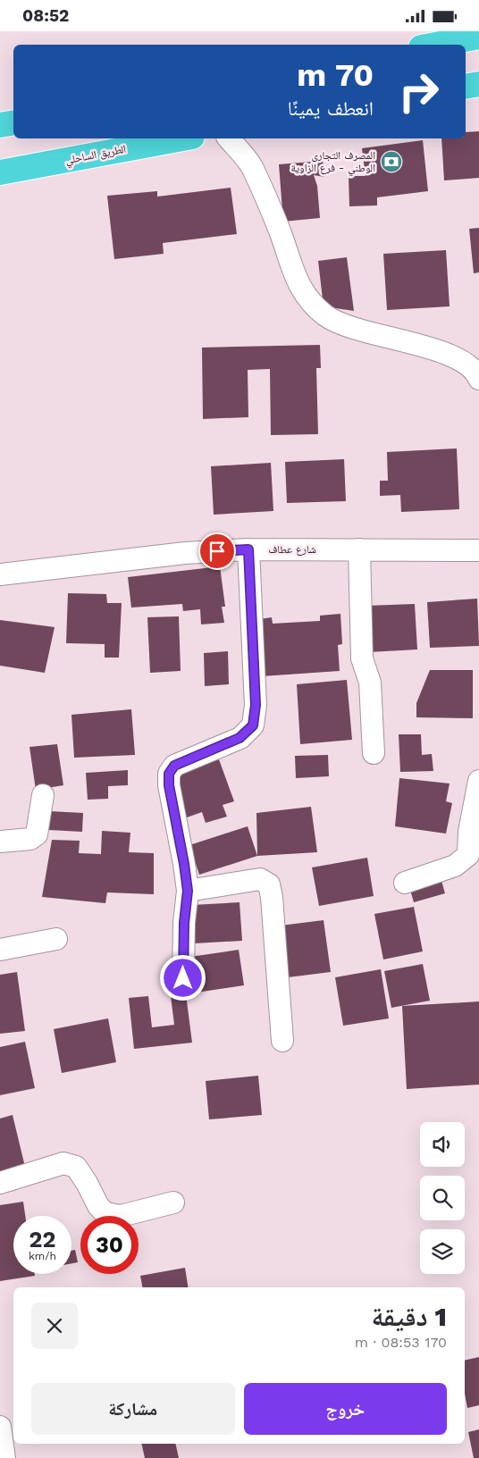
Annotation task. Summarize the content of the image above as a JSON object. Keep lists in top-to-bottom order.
{
  "streets": {
    "highway": ["الطريق الساحلي"],
    "street": ["شارع عطاف"]
  },
  "places": {
    "bank": ["المصرف التجاري الوطني - فرع الزاوية"]
  },
  "page": {
    "status": "08:52",
    "turn": ["70 m", "انعطف يمينًا"],
    "speed": "22 km/h",
    "limit": "30",
    "heading": ["1 دقيقة", "170 m · 08:53"],
    "buttons": ["خروج", "مشاركة"]
  }
}
